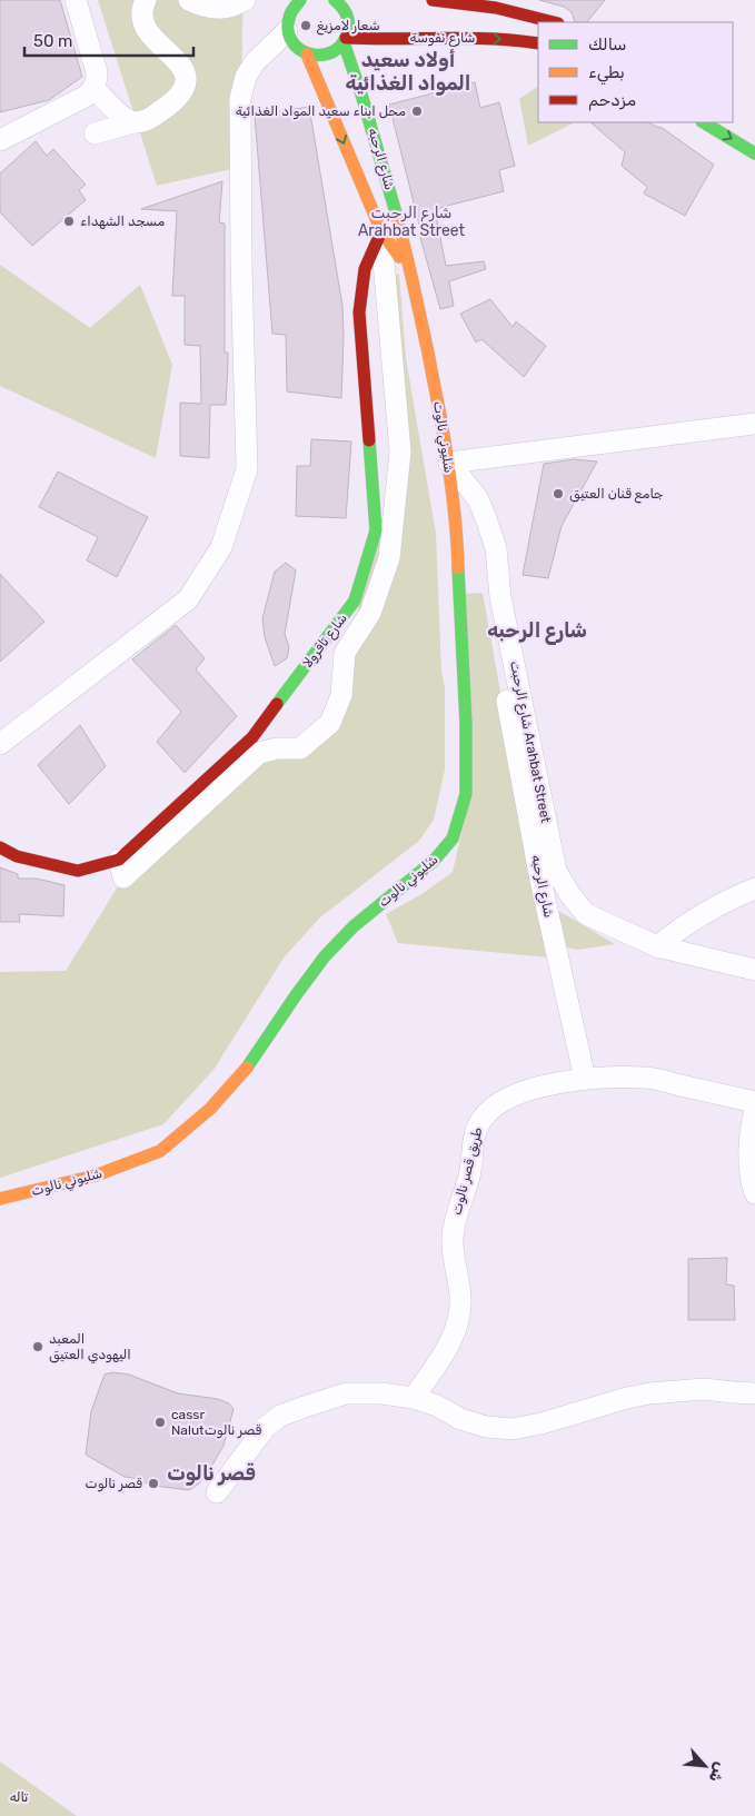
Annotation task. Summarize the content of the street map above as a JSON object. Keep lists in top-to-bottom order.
{
  "streets": {
    "main road": [
      "شارع نفوسة",
      "شارع الرحبه",
      "شليوني نالوت",
      "شارع تاقرولا"
    ],
    "street": ["شارع الرحبت Arahbat Street", "طريق قصر نالوت"]
  },
  "crossings": [
    ["شارع نفوسة", "شارع الرحبه"],
    ["شارع الرحبه", "شليوني نالوت"],
    ["شارع الرحبه", "شارع تاقرولا"],
    ["شارع الرحبه", "شارع الرحبت Arahbat Street"],
    ["شارع الرحبه", "طريق قصر نالوت"],
    ["شليوني نالوت", "شارع الرحبت Arahbat Street"]
  ],
  "districts": [
    "أولاد سعيد المواد الغذائية",
    "شارع الرحبت Arahbat Street",
    "شارع الرحبه",
    "قصر نالوت"
  ],
  "parks": ["تاله"],
  "places": [
    "شعار لامزيغ",
    "محل ابناء سعيد المواد الغذائية",
    "مسجد الشهداء",
    "جامع قنان العتيق",
    "المعبد اليهودي العتيق",
    "cassr Nalutقصر نالوت",
    "قصر نالوت"
  ],
  "legend": ["سالك", "بطيء", "مزدحم"],
  "scale_bar": "50 m",
  "north": "bottom right"
}
